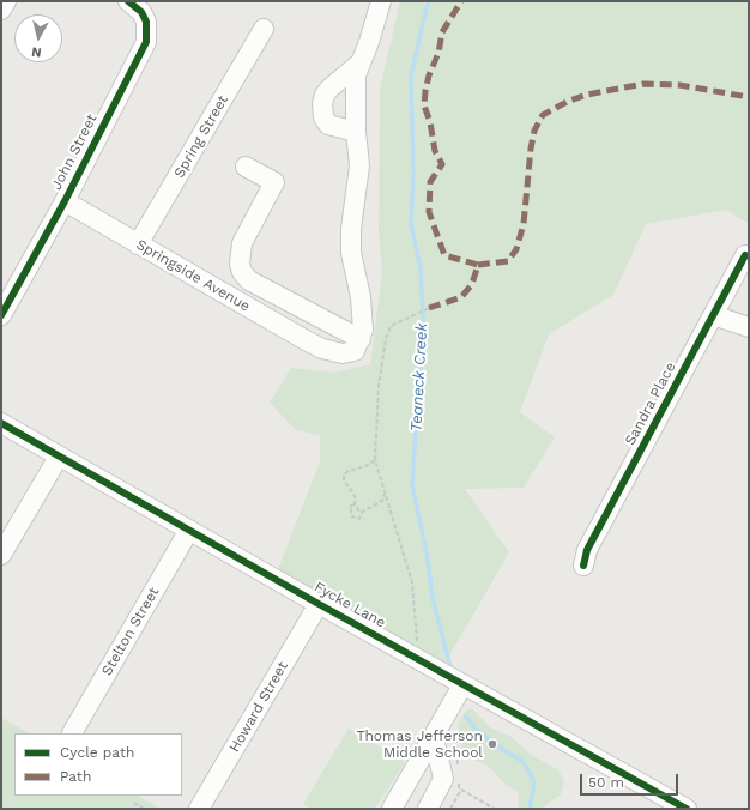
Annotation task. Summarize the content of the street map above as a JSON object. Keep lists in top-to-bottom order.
{
  "streets": {
    "street": [
      "Spring Street",
      "John Street",
      "Springside Avenue",
      "Sandra Place",
      "Fycke Lane",
      "Stelton Street",
      "Howard Street"
    ]
  },
  "crossings": [
    ["Spring Street", "Springside Avenue"],
    ["John Street", "Springside Avenue"],
    ["Fycke Lane", "Stelton Street"],
    ["Fycke Lane", "Howard Street"]
  ],
  "water": ["Teaneck Creek"],
  "places": ["Thomas Jefferson Middle School"],
  "legend": ["Cycle path", "Path"],
  "scale_bar": "50 m",
  "north": "bottom"
}
